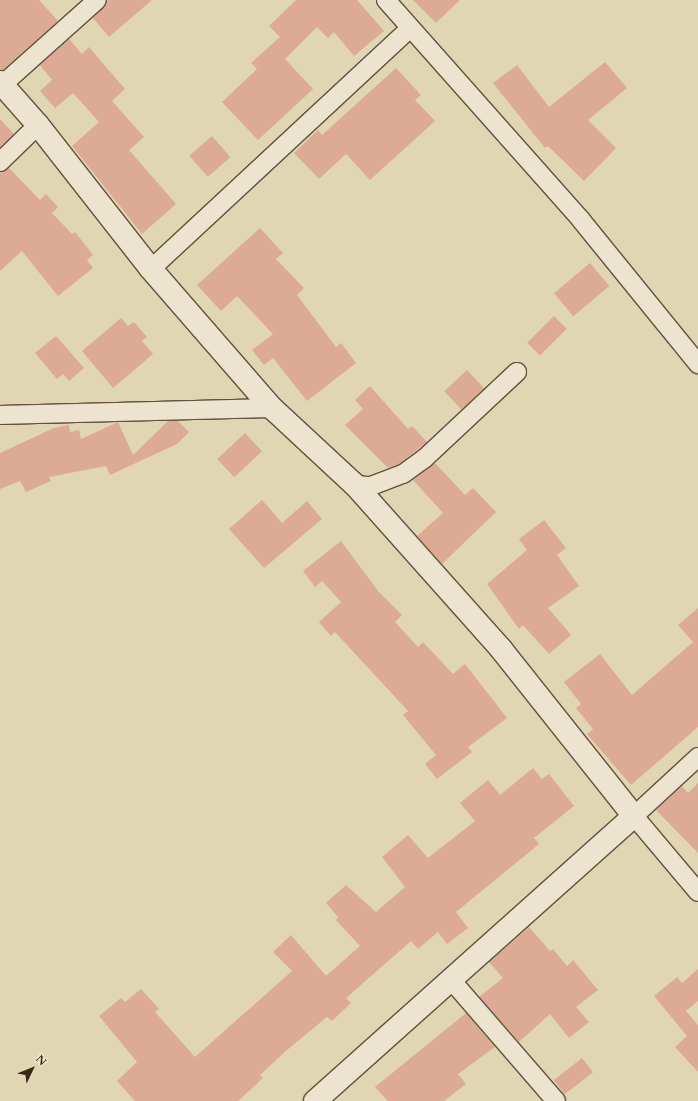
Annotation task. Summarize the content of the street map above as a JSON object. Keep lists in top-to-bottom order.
{
  "north": "top right"
}
